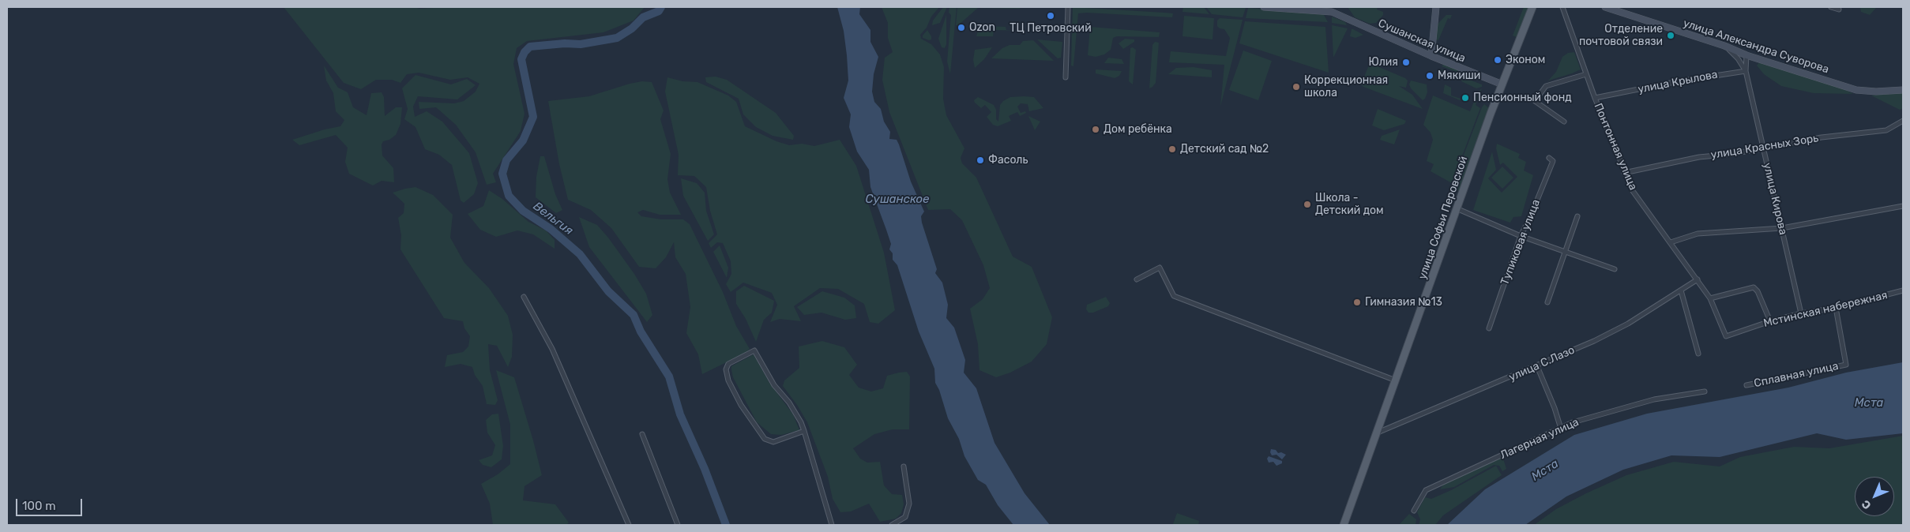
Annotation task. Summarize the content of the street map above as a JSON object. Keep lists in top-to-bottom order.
{
  "streets": {
    "main road": ["улица Софьи Перовской"],
    "street": [
      "Сушанская улица",
      "улица Александра Суворова",
      "улица Крылова",
      "Понтонная улица",
      "улица Красных Зорь",
      "улица Кирова",
      "Тупиковая улица",
      "Мстинская набережная",
      "улица С.Лазо",
      "Сплавная улица",
      "Лагерная улица"
    ]
  },
  "crossings": [
    ["Сушанская улица", "улица Софьи Перовской"],
    ["улица Александра Суворова", "улица Кирова"],
    ["улица Крылова", "Понтонная улица"],
    ["улица Крылова", "улица Кирова"],
    ["Понтонная улица", "улица Красных Зорь"],
    ["Понтонная улица", "Мстинская набережная"],
    ["Понтонная улица", "улица С.Лазо"],
    ["улица Красных Зорь", "улица Кирова"],
    ["улица Кирова", "Мстинская набережная"],
    ["улица Софьи Перовской", "улица С.Лазо"],
    ["Мстинская набережная", "Сплавная улица"]
  ],
  "water": ["Сушанское", "Вельгия", "Мста"],
  "places": [
    "ТЦ Петровский",
    "Ozon",
    "Отделение почтовой связи",
    "Эконом",
    "Юлия",
    "Мякиши",
    "Коррекционная школа",
    "Пенсионный фонд",
    "Дом ребёнка",
    "Детский сад №2",
    "Фасоль",
    "Школа - Детский дом",
    "Гимназия №13"
  ],
  "scale_bar": "100 m",
  "north": "bottom left"
}
